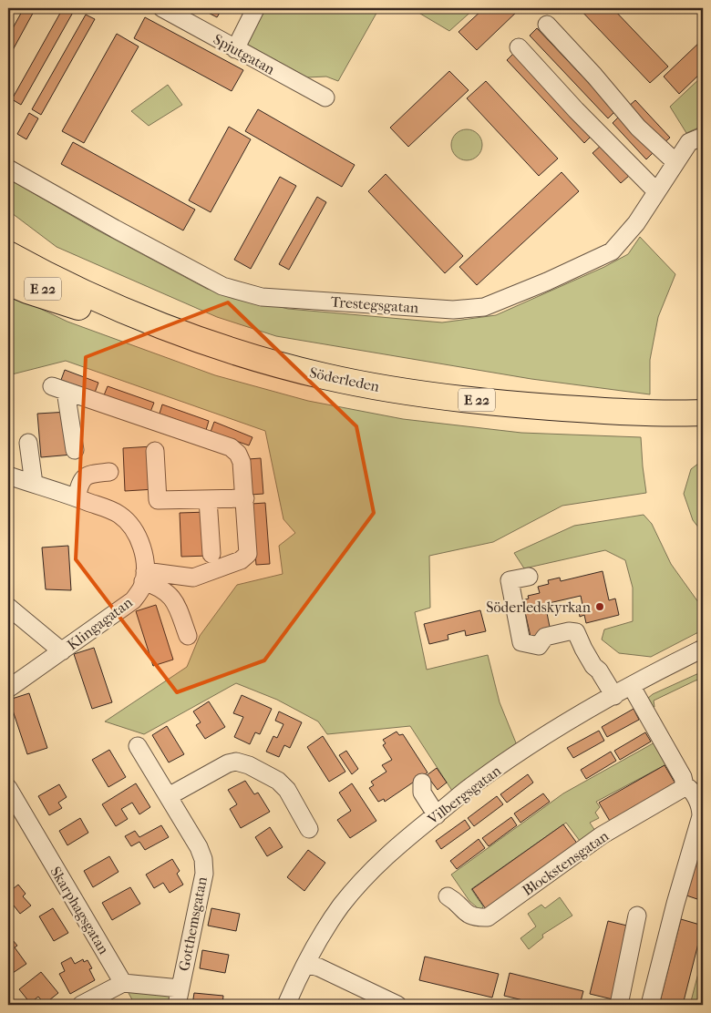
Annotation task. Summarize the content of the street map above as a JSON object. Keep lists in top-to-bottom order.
{
  "streets": {
    "highway": ["E 22", "Söderleden"],
    "street": [
      "Spjutgatan",
      "Trestegsgatan",
      "Klingagatan",
      "Vilbergsgatan",
      "Blockstensgatan",
      "Skarphagsgatan",
      "Gotthemsgatan"
    ]
  },
  "places": ["Söderledskyrkan"]
}
